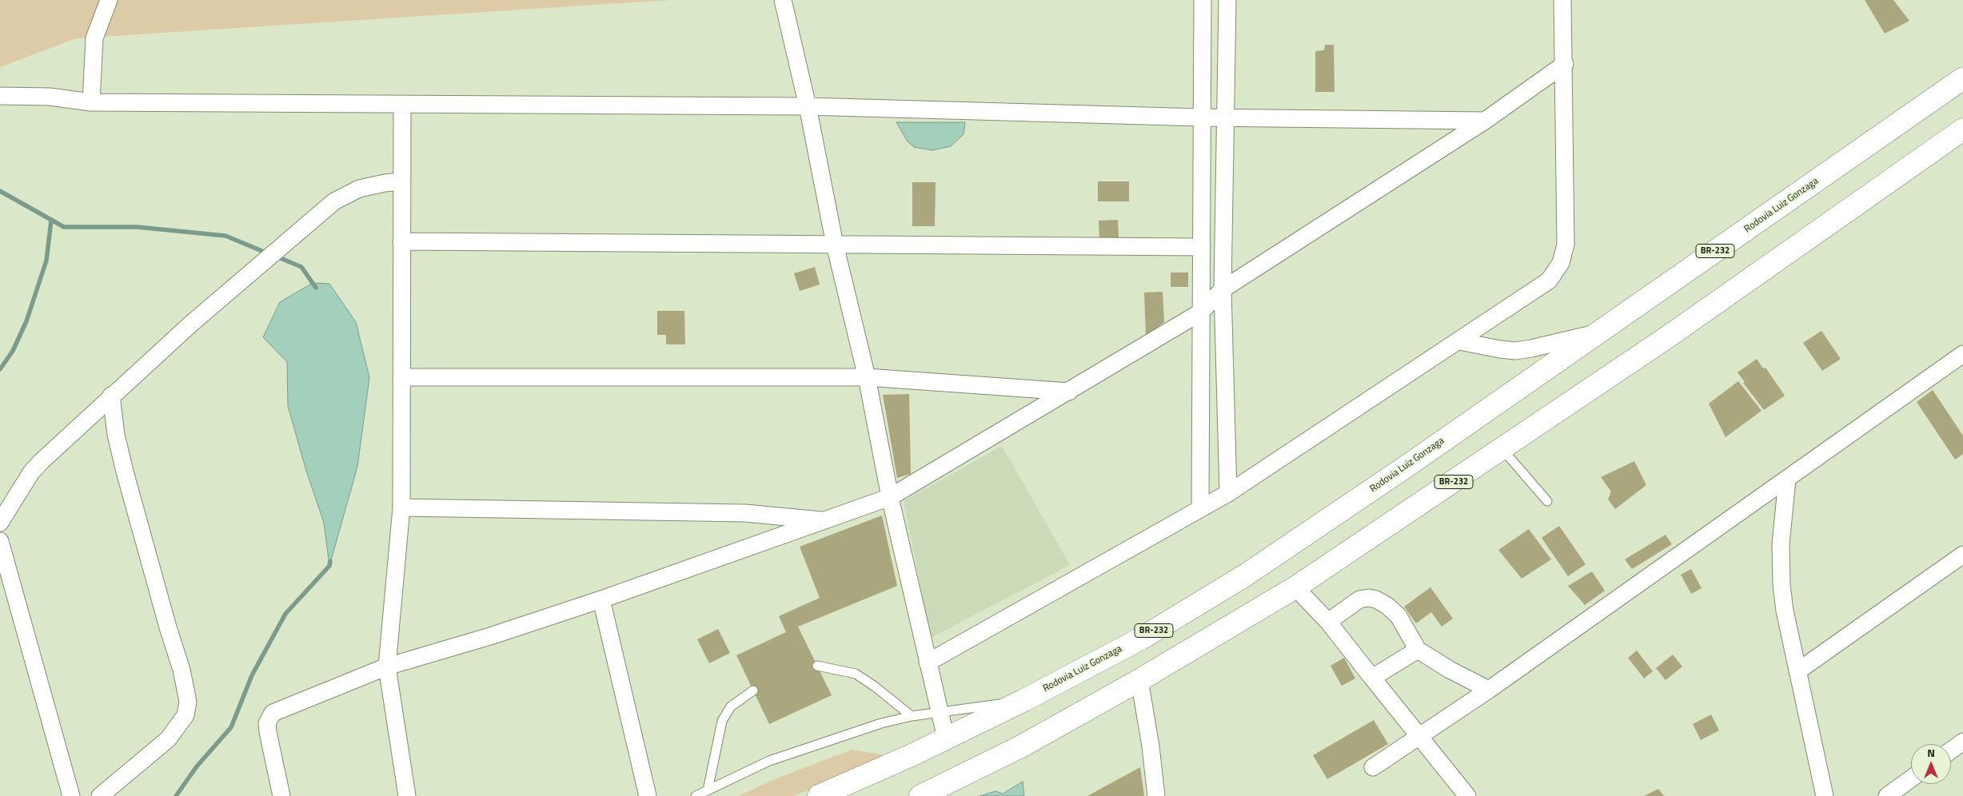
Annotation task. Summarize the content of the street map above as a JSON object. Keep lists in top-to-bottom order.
{
  "streets": {
    "highway": ["Rodovia Luiz Gonzaga", "BR-232"]
  },
  "north": "top"
}
